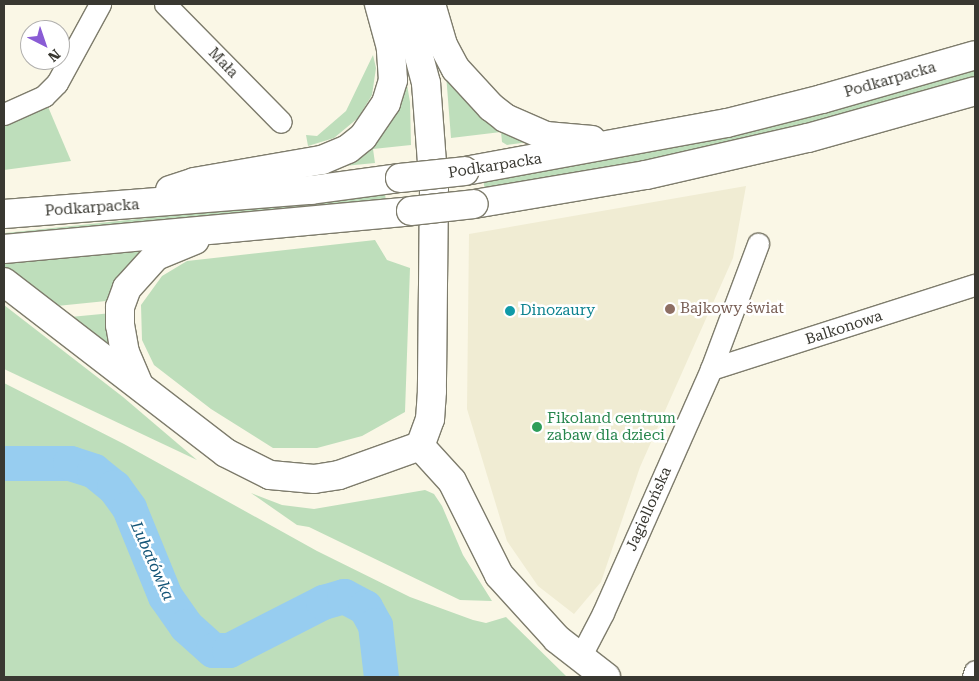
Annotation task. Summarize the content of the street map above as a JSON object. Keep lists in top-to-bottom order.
{
  "streets": {
    "main road": ["Podkarpacka"],
    "street": ["Mała", "Balkonowa", "Jagiellońska"]
  },
  "crossings": [
    ["Balkonowa", "Jagiellońska"]
  ],
  "water": ["Lubatówka"],
  "places": ["Bajkowy świat", "Dinozaury", "Fikoland centrum zabaw dla dzieci"],
  "north": "bottom right"
}
